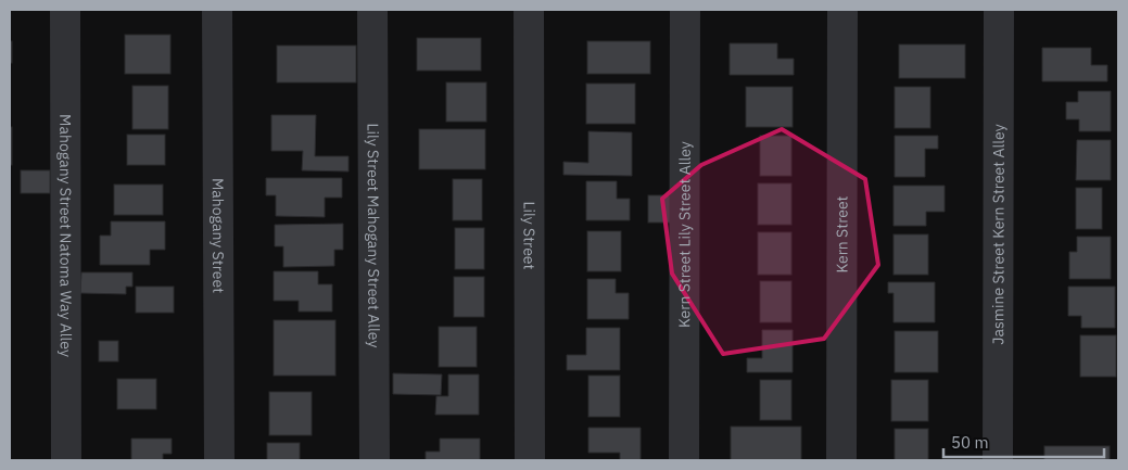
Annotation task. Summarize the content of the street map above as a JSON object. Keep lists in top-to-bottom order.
{
  "streets": {
    "street": [
      "Mahogany Street Natoma Way Alley",
      "Mahogany Street",
      "Lily Street Mahogany Street Alley",
      "Lily Street",
      "Kern Street Lily Street Alley",
      "Kern Street",
      "Jasmine Street Kern Street Alley"
    ]
  },
  "scale_bar": "50 m"
}
